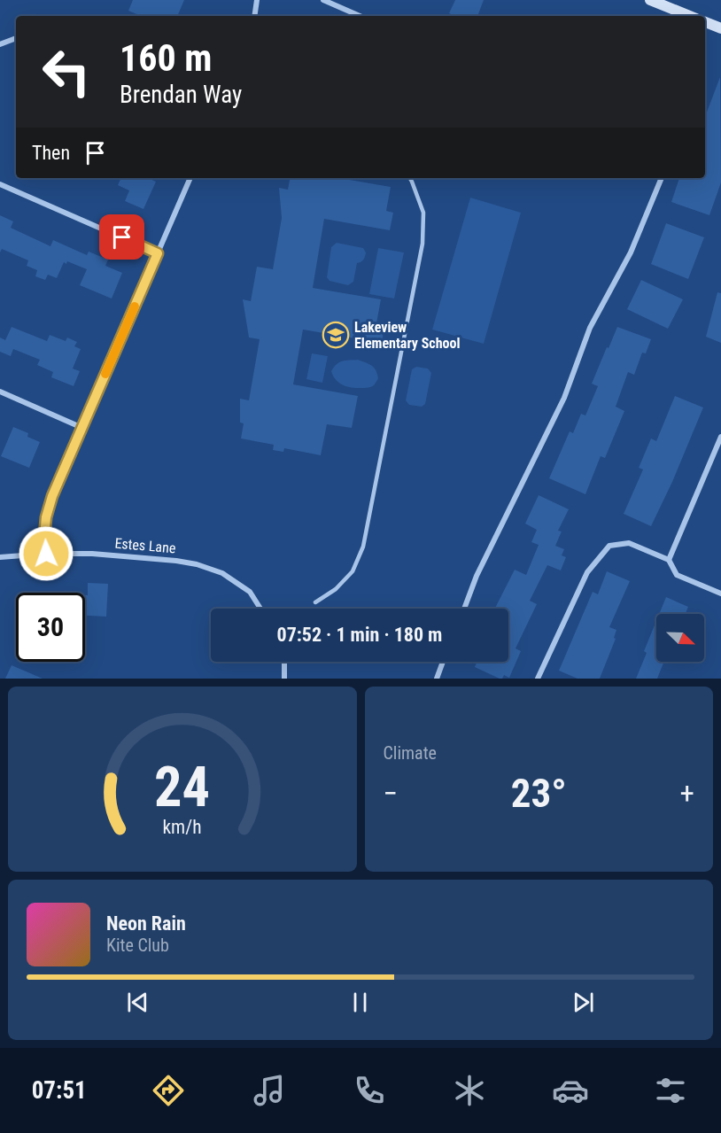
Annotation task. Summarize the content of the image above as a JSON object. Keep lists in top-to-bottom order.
{
  "streets": {
    "street": ["Estes Lane"]
  },
  "places": {
    "school or university": ["Lakeview Elementary School"]
  },
  "north": "bottom right",
  "page": {
    "turn": ["160 m", "Brendan Way"],
    "then": "Then",
    "limit": "30",
    "trip": "07:52 · 1 min · 180 m",
    "tile": "Climate",
    "heat": ["−", "23°", "+"],
    "song": ["Neon Rain", "Kite Club"],
    "tabs": "07:51",
    "gauge": ["24", "km/h"]
  }
}
